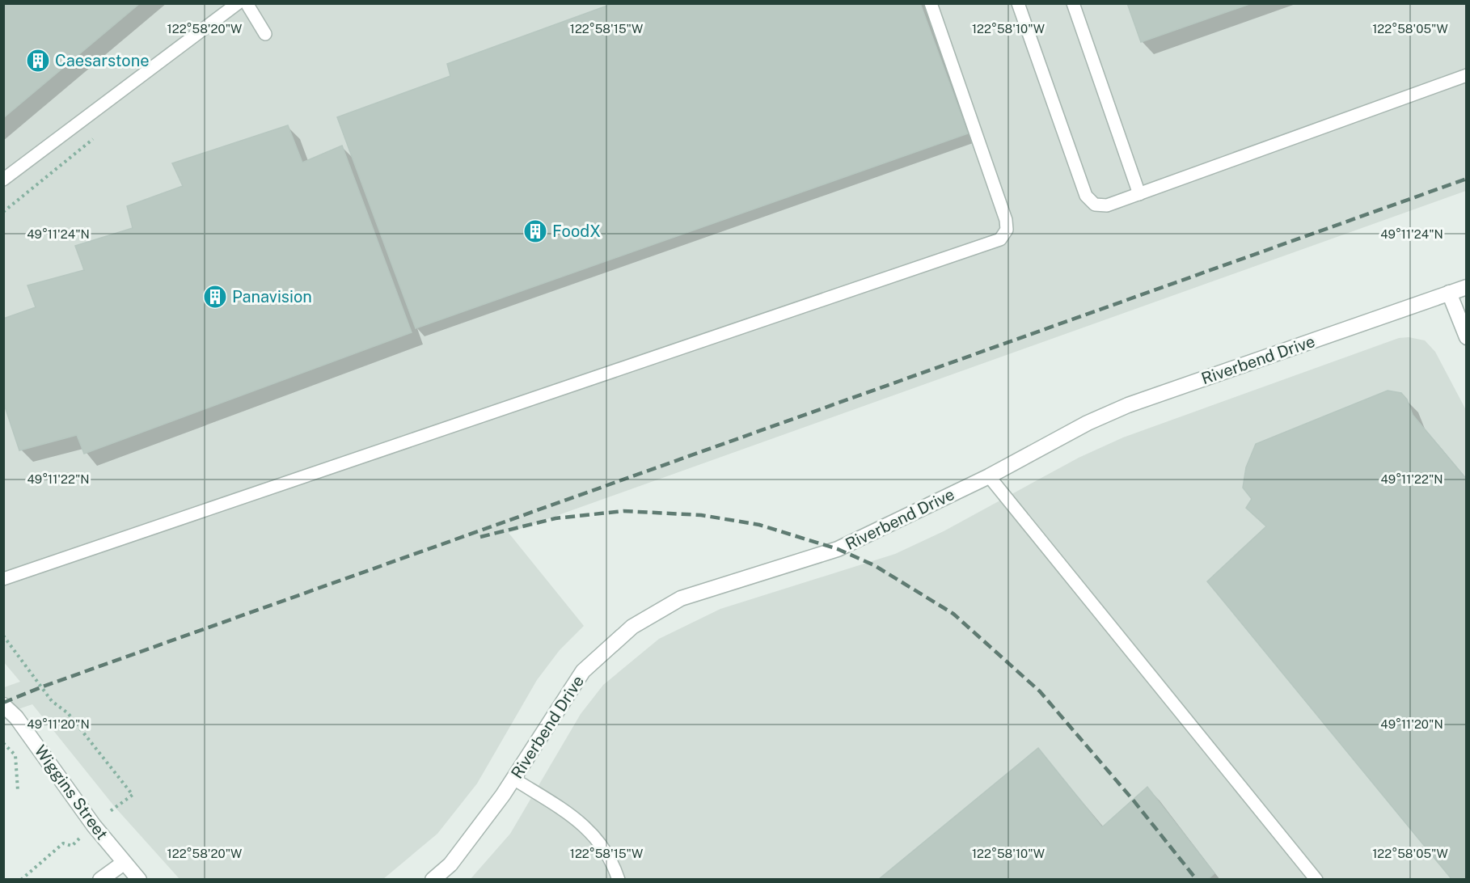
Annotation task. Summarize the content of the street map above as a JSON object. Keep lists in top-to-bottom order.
{
  "streets": {
    "street": ["Riverbend Drive", "Wiggins Street"]
  },
  "places": {
    "building": ["Caesarstone", "FoodX", "Panavision"]
  },
  "coordinates": [
    "122°58'20\"W",
    "122°58'15\"W",
    "122°58'10\"W",
    "122°58'05\"W",
    "49°11'24\"N",
    "49°11'22\"N",
    "49°11'20\"N"
  ]
}
